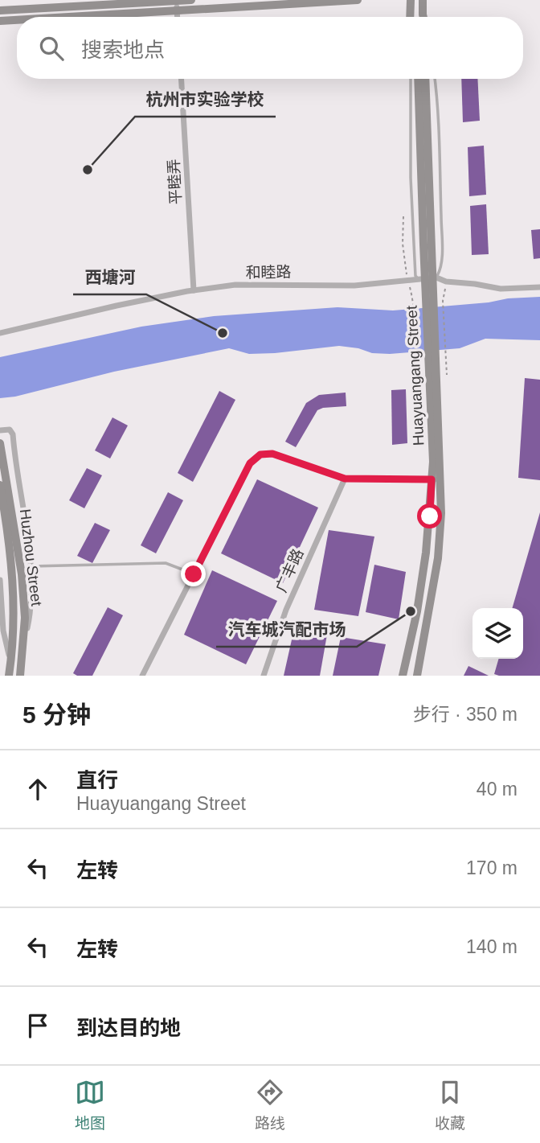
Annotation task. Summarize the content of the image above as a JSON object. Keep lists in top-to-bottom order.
{
  "streets": {
    "street": [
      "平睦弄",
      "和睦路",
      "Huayuangang Street",
      "Huzhou Street",
      "广丰路"
    ]
  },
  "crossings": [
    ["平睦弄", "和睦路"]
  ],
  "places": ["杭州市实验学校", "西塘河", "汽车城汽配市场"],
  "page": {
    "search": "搜索地点",
    "heading": ["5 分钟", "步行 · 350 m"],
    "list": [
      ["直行", "Huayuangang Street", "40 m"],
      ["左转", "170 m"],
      ["左转", "140 m"],
      "到达目的地"
    ],
    "nav": ["地图", "路线", "收藏"]
  }
}
